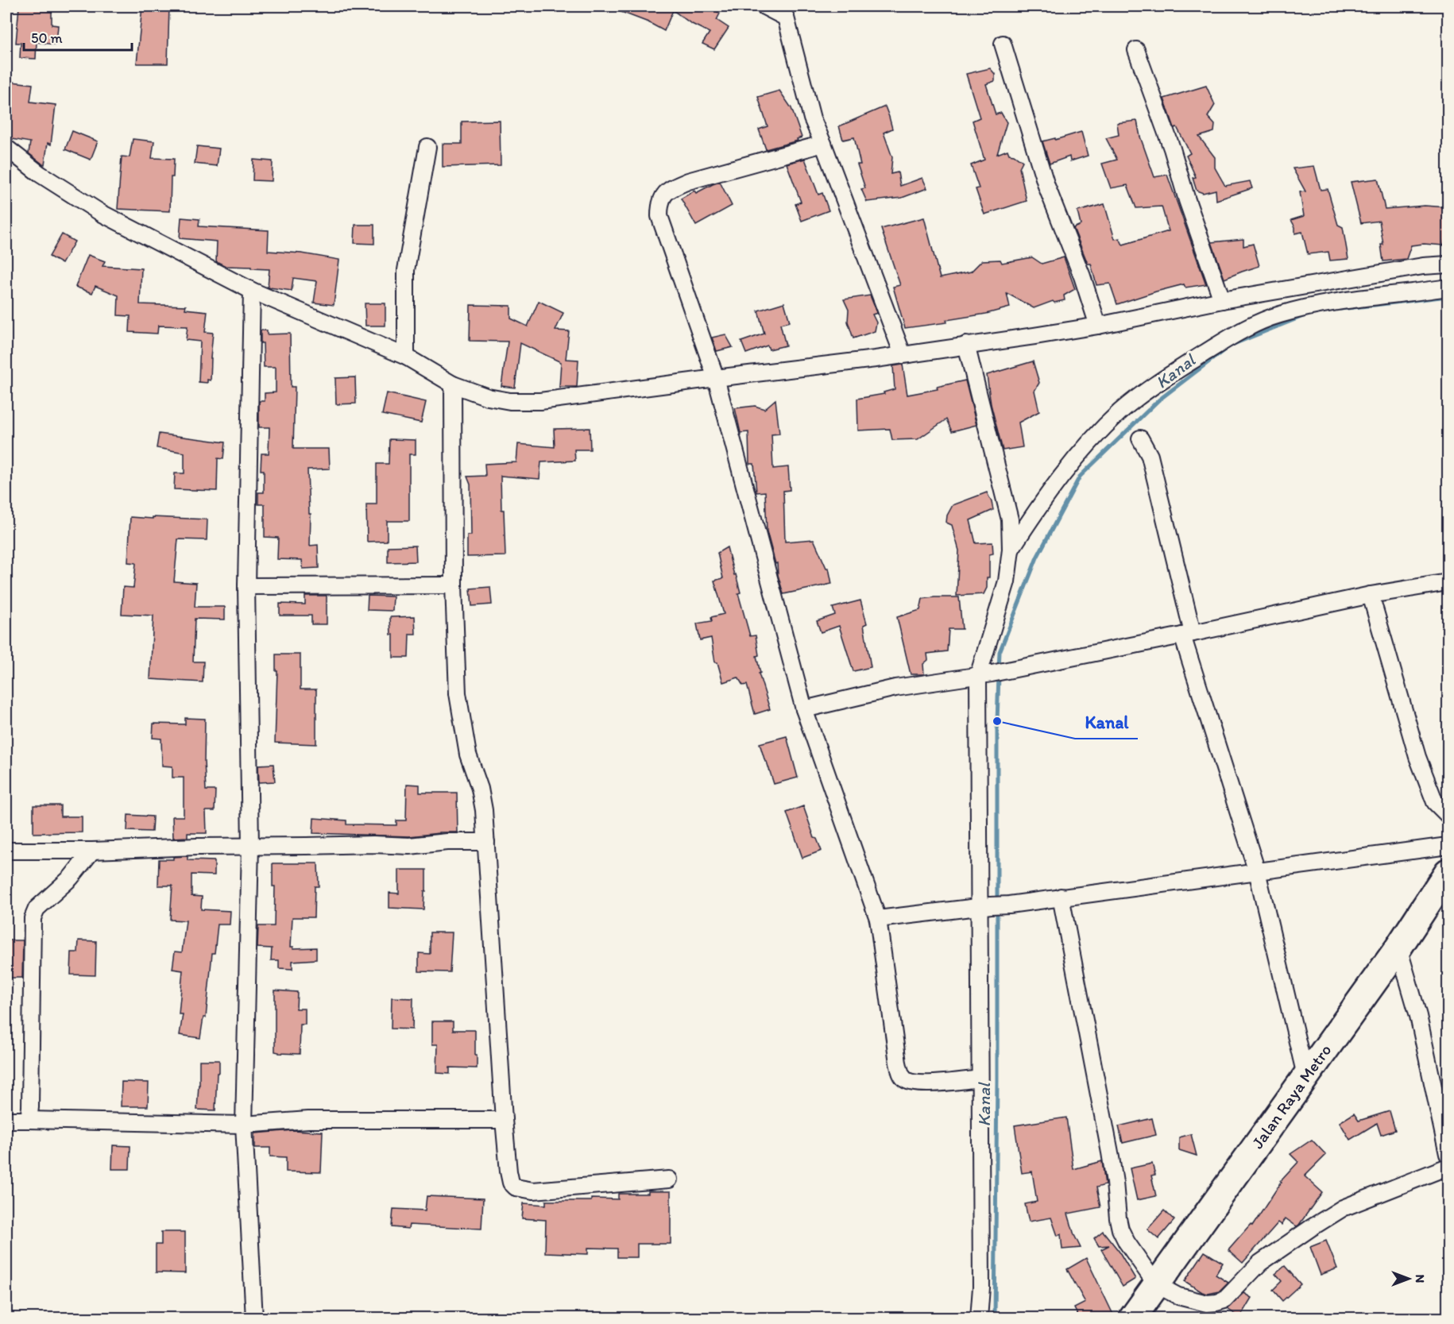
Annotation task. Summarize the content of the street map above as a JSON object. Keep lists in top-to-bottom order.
{
  "streets": {
    "highway": ["Jalan Raya Metro"]
  },
  "water": ["Kanal"],
  "places": ["Kanal"],
  "scale_bar": "50 m",
  "north": "right"
}
